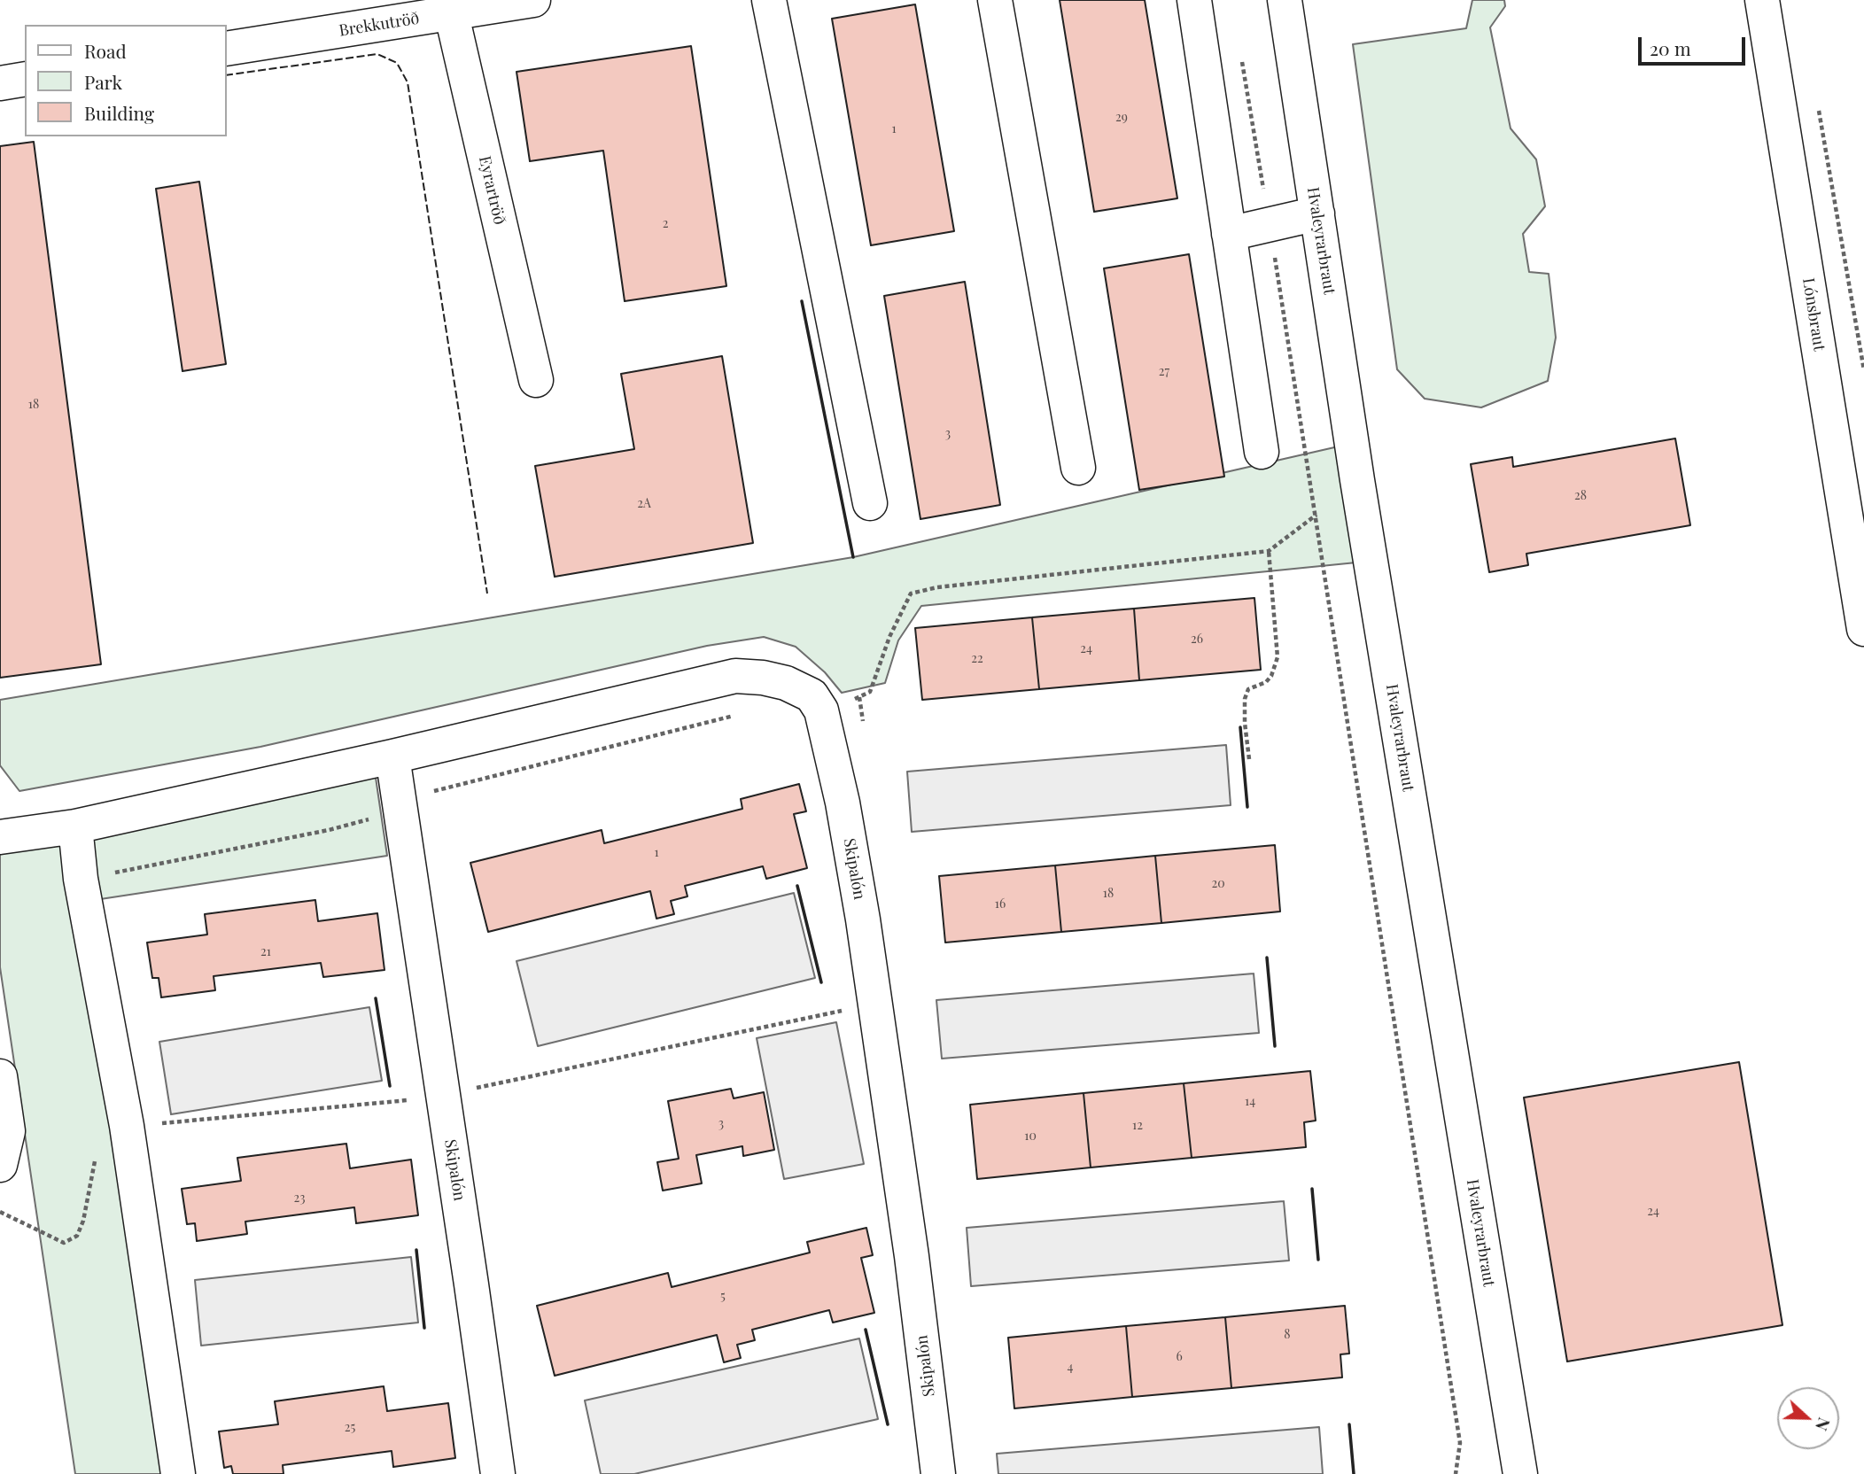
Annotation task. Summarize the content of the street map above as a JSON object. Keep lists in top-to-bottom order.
{
  "streets": {
    "street": [
      "Brekkutröð",
      "Eyrartröð",
      "Hvaleyrarbraut",
      "Lónsbraut",
      "Skipalón"
    ]
  },
  "crossings": [
    ["Brekkutröð", "Eyrartröð"]
  ],
  "house_numbers": [
    "29",
    "1",
    "2",
    "27",
    "18",
    "3",
    "28",
    "2A",
    "26",
    "24",
    "22",
    "1",
    "20",
    "18",
    "16",
    "21",
    "14",
    "3",
    "12",
    "10",
    "23",
    "24",
    "5",
    "8",
    "6",
    "4",
    "25"
  ],
  "legend": ["Road", "Park", "Building"],
  "scale_bar": "20 m",
  "north": "right"
}
